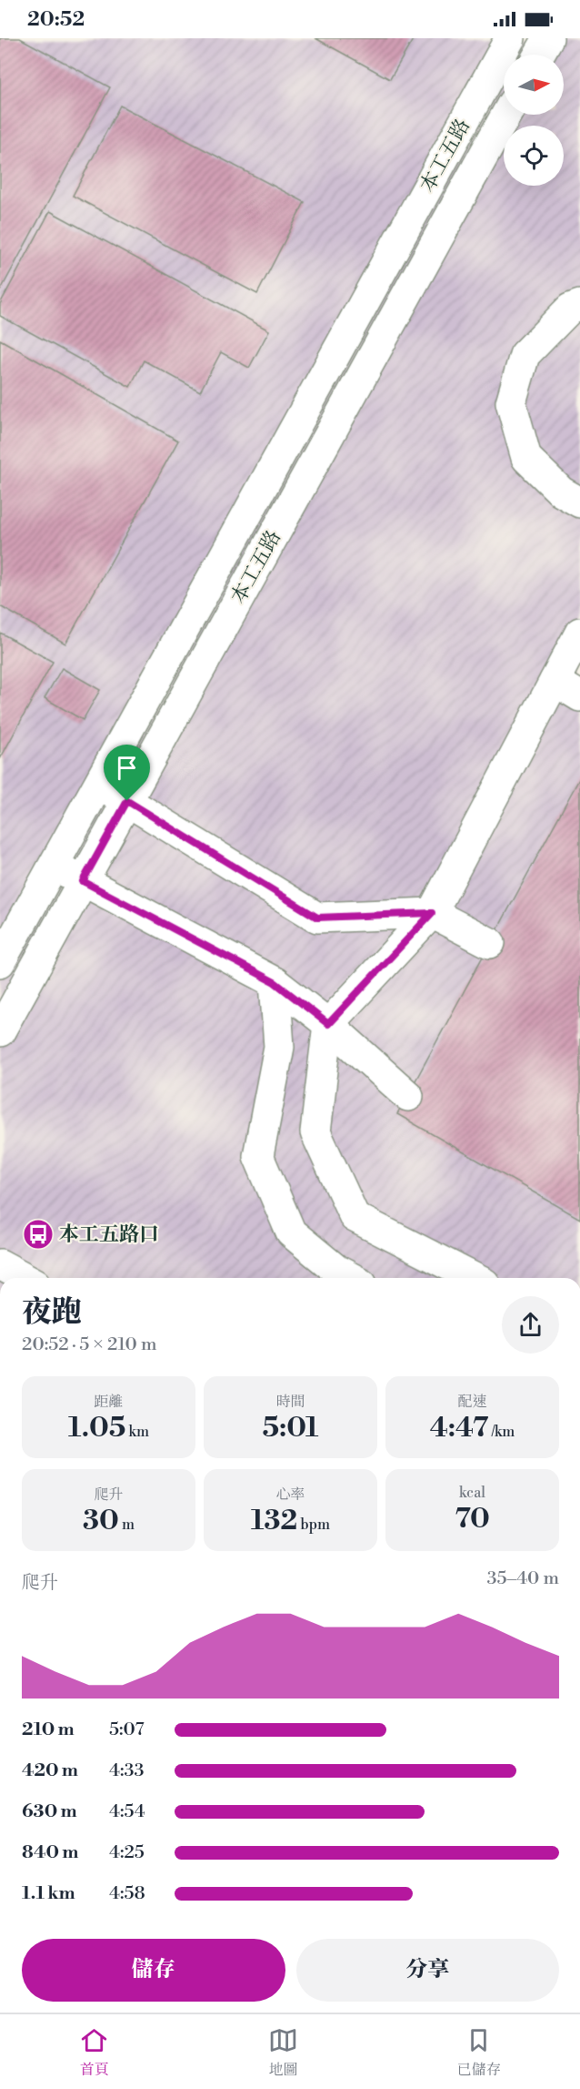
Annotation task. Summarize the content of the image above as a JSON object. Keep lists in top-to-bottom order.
{
  "streets": {
    "street": ["本工五路"]
  },
  "places": {
    "bus stop": ["本工五路口"]
  },
  "north": "right",
  "page": {
    "status": "20:52",
    "heading": ["夜跑", "20:52 · 5 × 210 m"],
    "stats": [
      ["距離", "1.05 km"],
      ["時間", "5:01"],
      ["配速", "4:47 /km"],
      ["爬升", "30 m"],
      ["心率", "132 bpm"],
      ["kcal", "70"]
    ],
    "chart": ["爬升", "35–40 m"],
    "list": [
      {
        "name": "210 m",
        "note": "5:07"
      },
      {
        "name": "420 m",
        "note": "4:33"
      },
      {
        "name": "630 m",
        "note": "4:54"
      },
      {
        "name": "840 m",
        "note": "4:25"
      },
      {
        "name": "1.1 km",
        "note": "4:58"
      }
    ],
    "buttons": ["儲存", "分享"],
    "tabs": ["首頁", "地圖", "已儲存"]
  }
}
